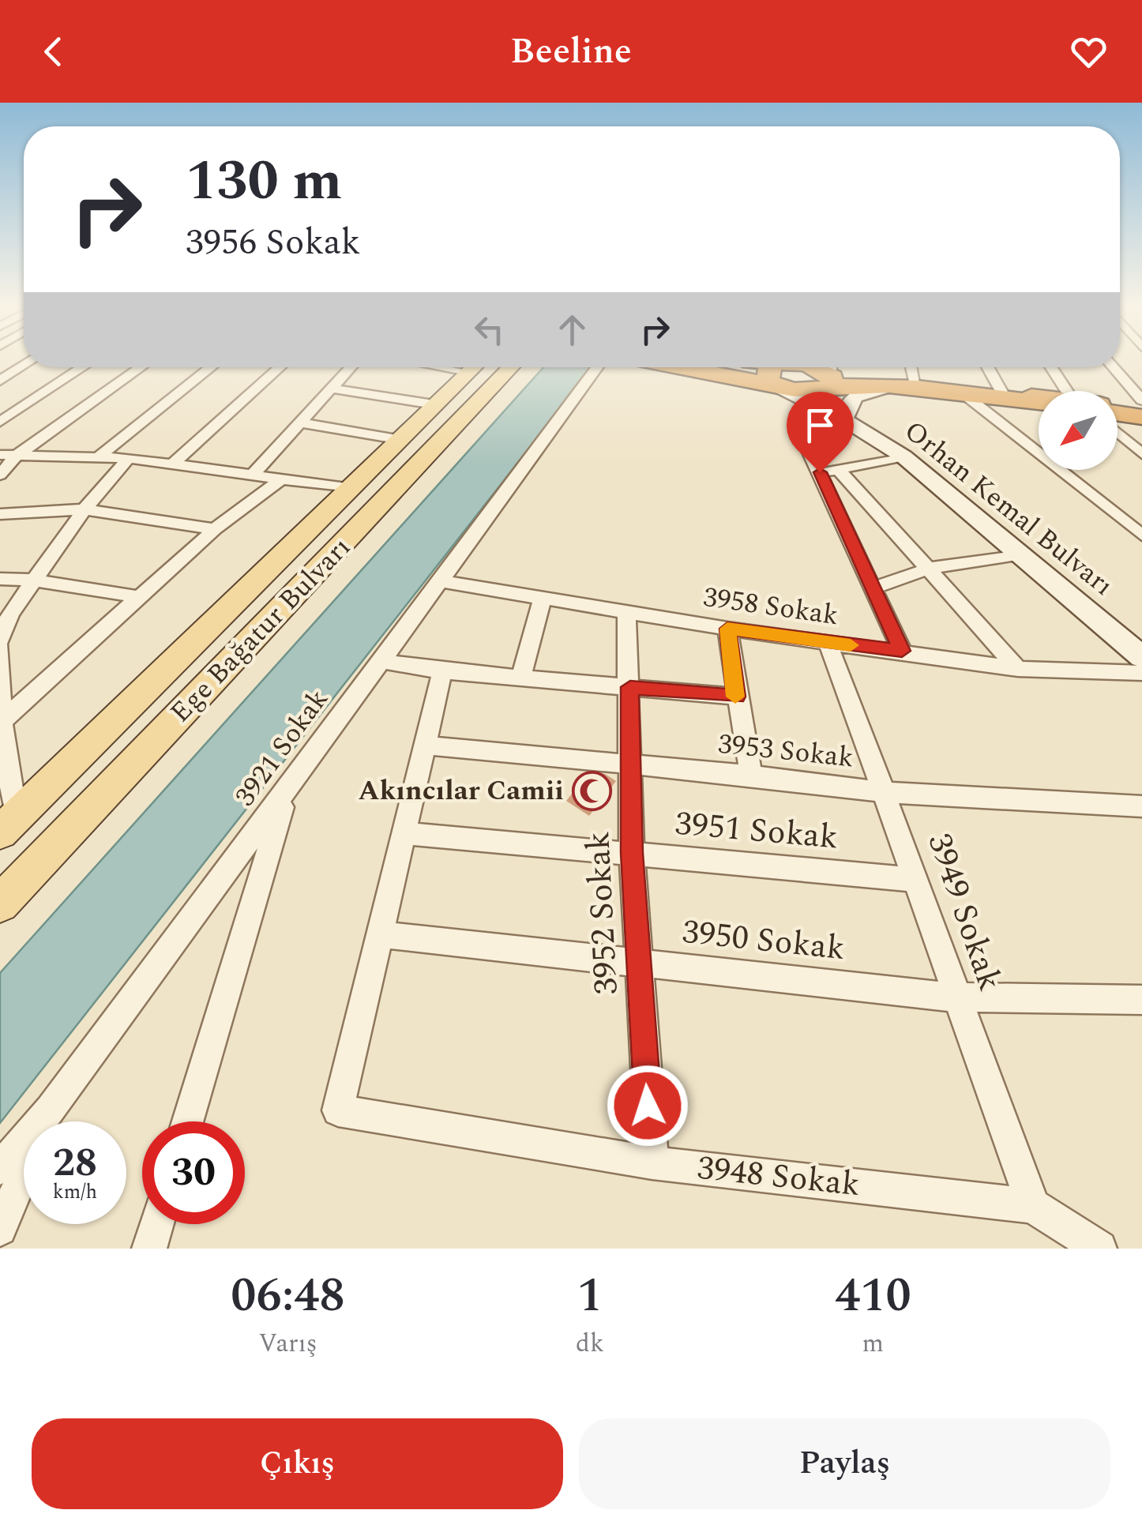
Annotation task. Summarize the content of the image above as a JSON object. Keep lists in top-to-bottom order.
{
  "streets": {
    "main road": ["Orhan Kemal Bulvarı", "Ege Bağatur Bulvarı"],
    "street": [
      "3958 Sokak",
      "3921 Sokak",
      "3953 Sokak",
      "3951 Sokak",
      "3949 Sokak",
      "3952 Sokak",
      "3950 Sokak",
      "3948 Sokak"
    ]
  },
  "crossings": [
    ["3958 Sokak", "3921 Sokak"],
    ["3958 Sokak", "3949 Sokak"],
    ["3958 Sokak", "3952 Sokak"],
    ["3953 Sokak", "3949 Sokak"],
    ["3953 Sokak", "3952 Sokak"],
    ["3951 Sokak", "3949 Sokak"],
    ["3951 Sokak", "3952 Sokak"],
    ["3949 Sokak", "3950 Sokak"],
    ["3949 Sokak", "3948 Sokak"],
    ["3952 Sokak", "3950 Sokak"],
    ["3952 Sokak", "3948 Sokak"],
    ["3950 Sokak", "3948 Sokak"]
  ],
  "places": {
    "mosque": ["Akıncılar Camii"]
  },
  "north": "bottom left",
  "page": {
    "header": "Beeline",
    "turn": ["130 m", "3956 Sokak"],
    "speed": "28 km/h",
    "limit": "30",
    "eta": [
      "06:48",
      "Varış",
      "1",
      "dk",
      "410",
      "m"
    ],
    "buttons": ["Çıkış", "Paylaş"]
  }
}
